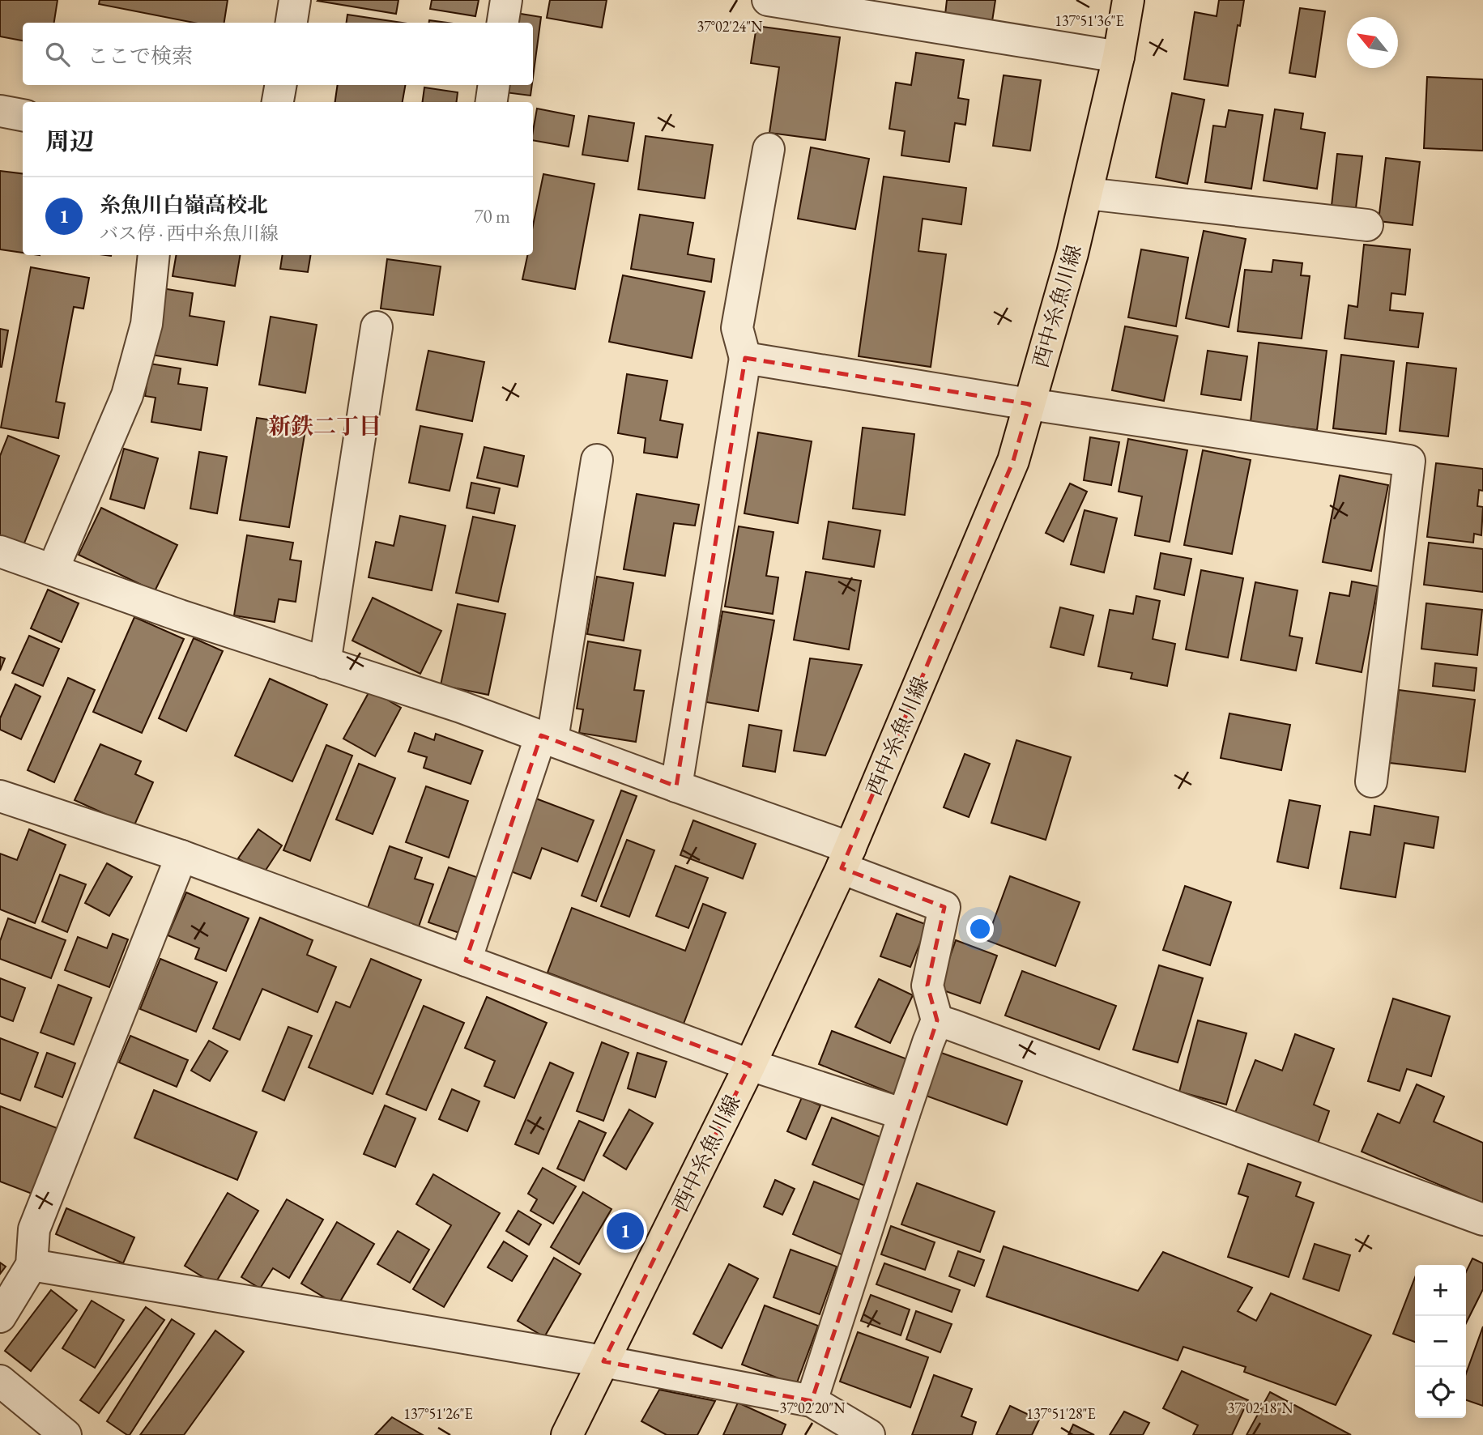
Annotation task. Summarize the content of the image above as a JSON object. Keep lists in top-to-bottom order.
{
  "streets": {
    "main road": ["西中糸魚川線"]
  },
  "districts": ["新鉄二丁目"],
  "north": "top left",
  "page": {
    "search": "ここで検索",
    "heading": "周辺",
    "list": [
      {
        "mark": "1",
        "name": "糸魚川白嶺高校北",
        "note": "バス停 · 西中糸魚川線",
        "value": "70 m"
      }
    ],
    "pins": "1",
    "map_buttons": ["+", "−"]
  },
  "coordinates": [
    "137°51'36\"E",
    "37°02'24\"N",
    "37°02'20\"N",
    "37°02'18\"N",
    "137°51'26\"E",
    "137°51'28\"E"
  ]
}
